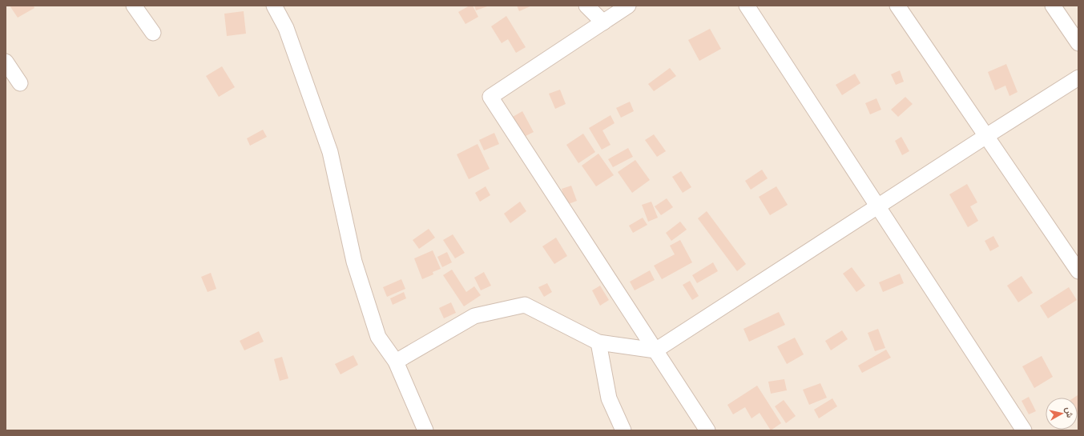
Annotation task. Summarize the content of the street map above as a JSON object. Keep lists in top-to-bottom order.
{
  "north": "right"
}
